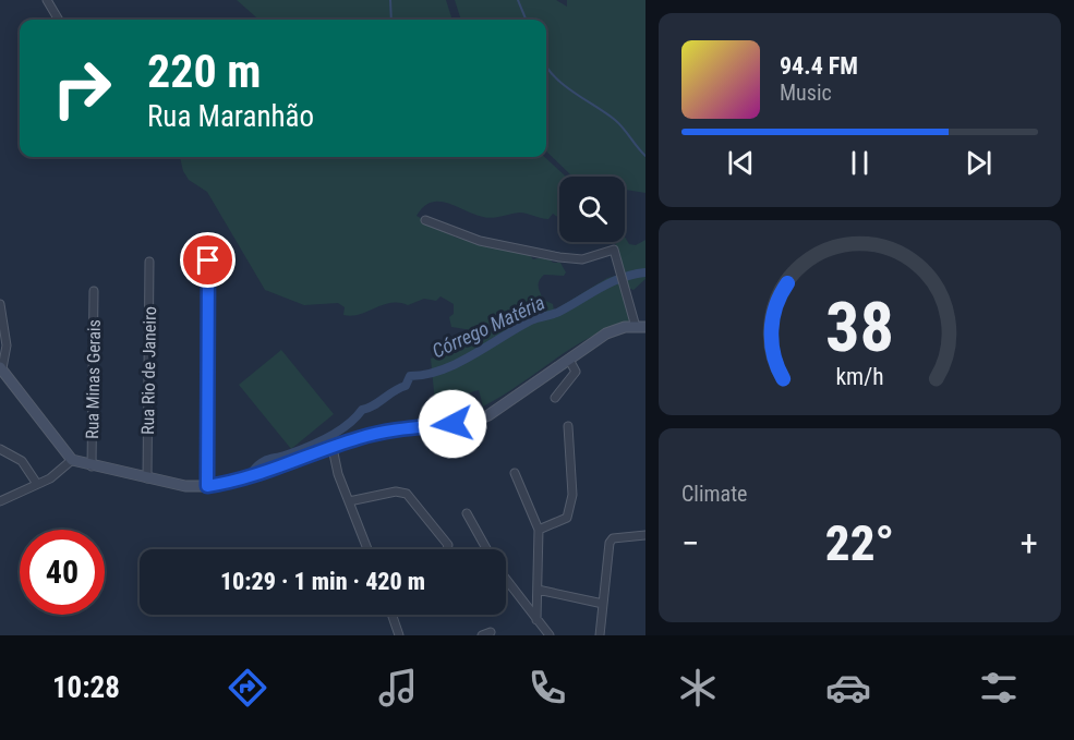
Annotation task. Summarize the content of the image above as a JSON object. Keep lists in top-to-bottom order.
{
  "streets": {
    "street": ["Rua Rio de Janeiro", "Rua Minas Gerais"]
  },
  "water": ["Córrego Matéria"],
  "page": {
    "turn": ["220 m", "Rua Maranhão"],
    "song": ["94.4 FM", "Music"],
    "tile": "Climate",
    "heat": ["−", "22°", "+"],
    "limit": "40",
    "trip": "10:29 · 1 min · 420 m",
    "tabs": "10:28",
    "gauge": ["38", "km/h"]
  }
}
